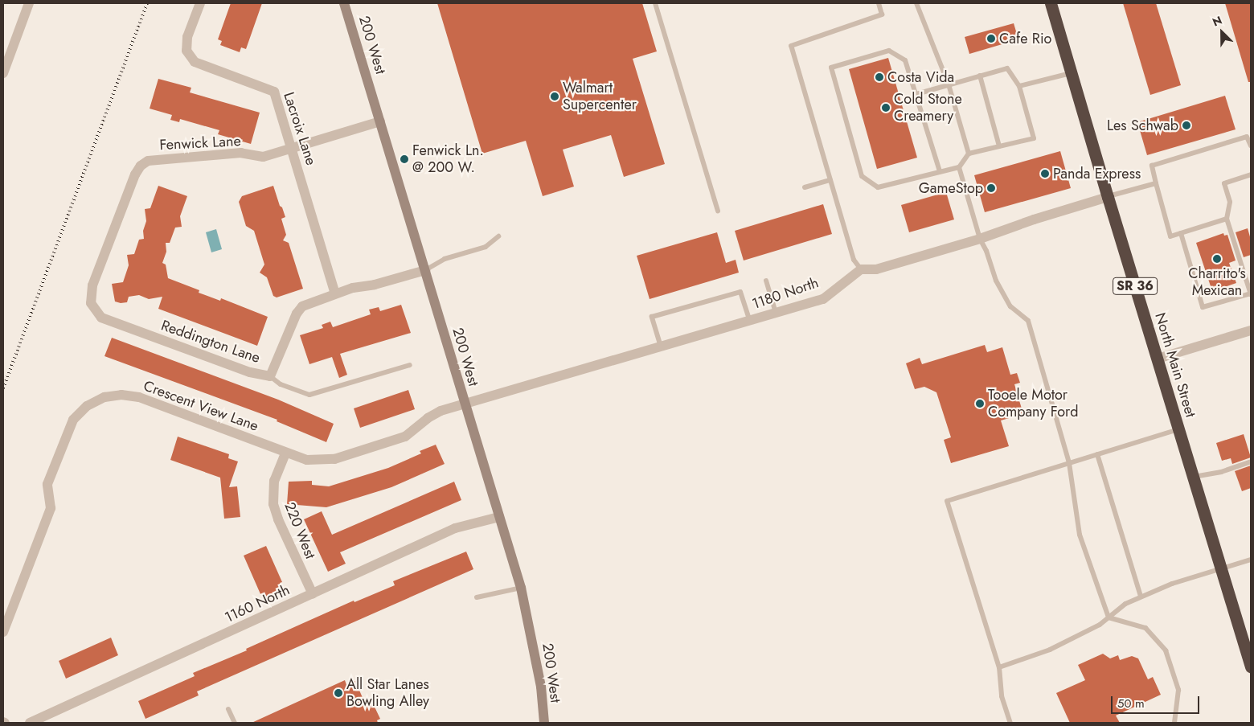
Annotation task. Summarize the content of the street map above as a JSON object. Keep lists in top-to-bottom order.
{
  "streets": {
    "highway": ["SR 36", "North Main Street"],
    "street": [
      "200 West",
      "Lacroix Lane",
      "Fenwick Lane",
      "1180 North",
      "Reddington Lane",
      "Crescent View Lane",
      "220 West",
      "1160 North"
    ]
  },
  "crossings": [
    ["200 West", "Fenwick Lane"],
    ["200 West", "1180 North"],
    ["200 West", "Reddington Lane"],
    ["200 West", "Crescent View Lane"],
    ["200 West", "1160 North"],
    ["Lacroix Lane", "Fenwick Lane"],
    ["Lacroix Lane", "Reddington Lane"],
    ["Fenwick Lane", "Reddington Lane"],
    ["1180 North", "Crescent View Lane"],
    ["Crescent View Lane", "220 West"],
    ["220 West", "1160 North"]
  ],
  "places": [
    "Cafe Rio",
    "Costa Vida",
    "Walmart Supercenter",
    "Cold Stone Creamery",
    "Les Schwab",
    "Fenwick Ln. @ 200 W.",
    "Panda Express",
    "GameStop",
    "Charrito's Mexican",
    "Tooele Motor Company Ford",
    "All Star Lanes Bowling Alley"
  ],
  "scale_bar": "50 m",
  "north": "top left"
}
